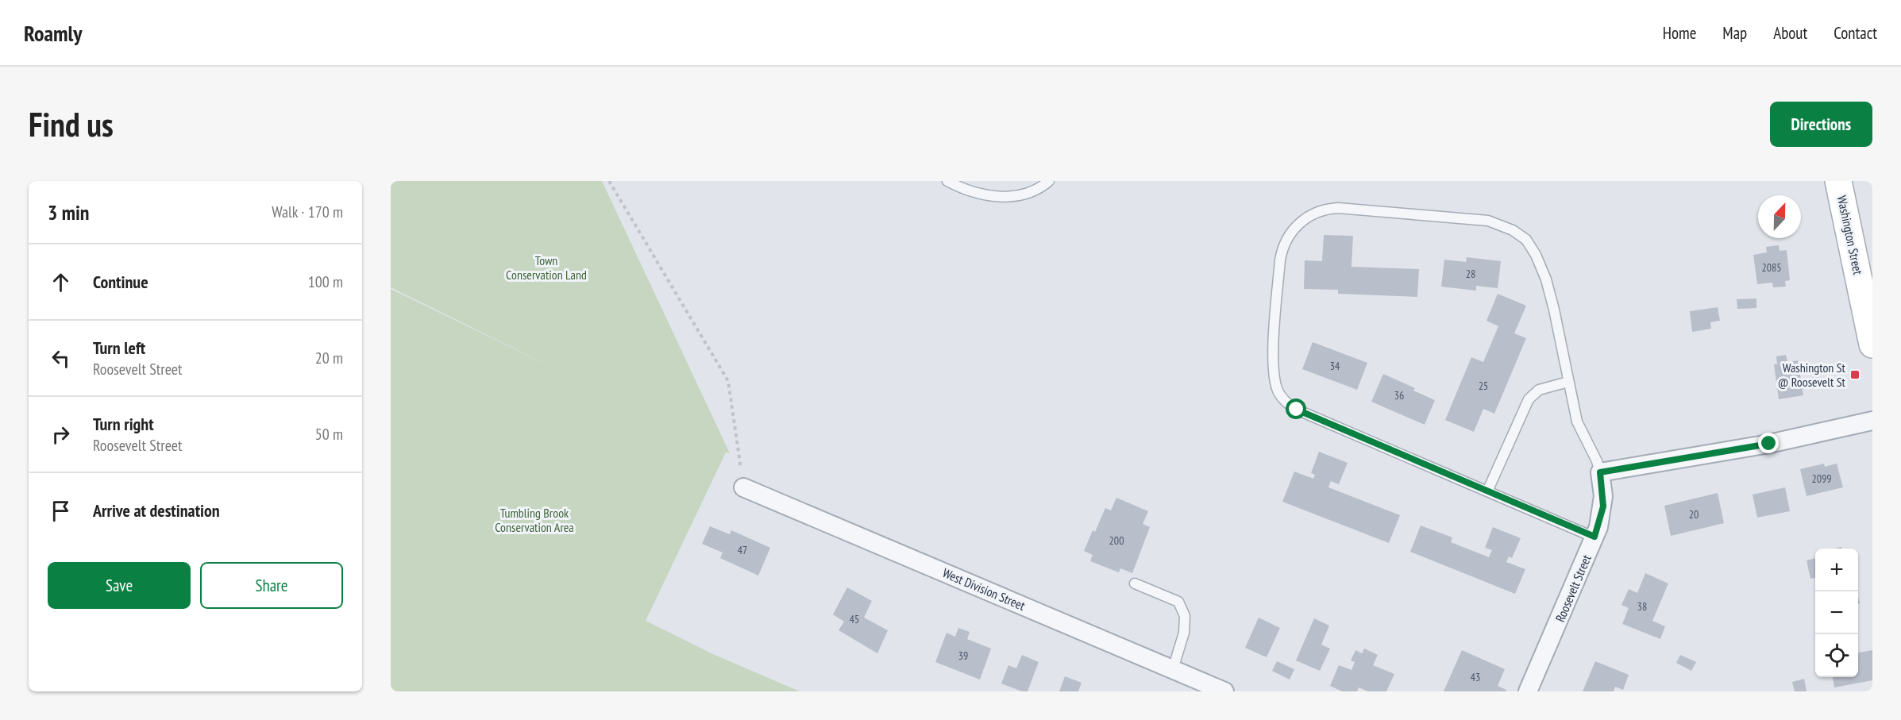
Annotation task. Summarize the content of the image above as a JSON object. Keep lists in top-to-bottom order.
{
  "streets": {
    "main road": ["Washington Street"],
    "street": ["Roosevelt Street", "West Division Street"]
  },
  "parks": ["Town Conservation Land", "Tumbling Brook Conservation Area"],
  "places": {
    "transit": ["Washington St @ Roosevelt St"]
  },
  "house_numbers": [
    "2085",
    "28",
    "34",
    "25",
    "36",
    "2099",
    "20",
    "200",
    "47",
    "38",
    "45",
    "39",
    "43"
  ],
  "north": "top",
  "page": {
    "header": "Roamly",
    "nav": [
      "Home",
      "Map",
      "About",
      "Contact"
    ],
    "buttons": [
      "Directions",
      ["Save", "Share"]
    ],
    "title": "Find us",
    "heading": ["3 min", "Walk · 170 m"],
    "list": [
      ["Continue", "100 m"],
      ["Turn left", "Roosevelt Street", "20 m"],
      ["Turn right", "Roosevelt Street", "50 m"],
      "Arrive at destination"
    ],
    "map_buttons": ["+", "−"]
  }
}
